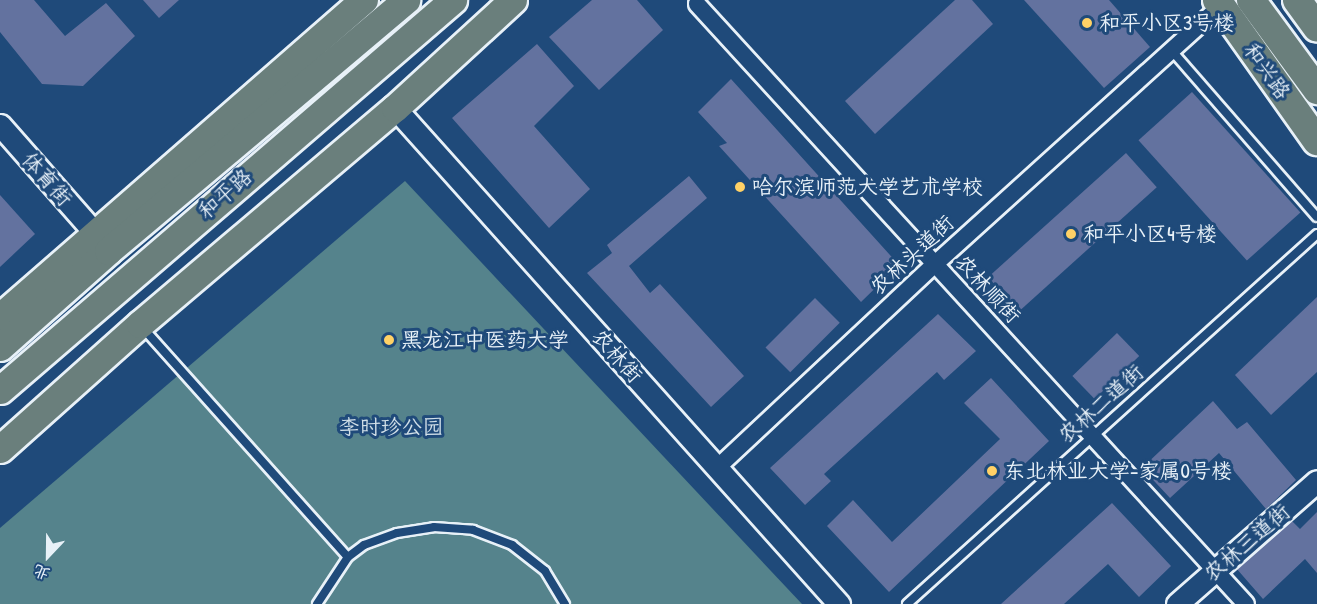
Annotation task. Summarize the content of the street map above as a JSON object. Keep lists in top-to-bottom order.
{
  "streets": {
    "highway": ["和兴路"],
    "main road": ["和平路"],
    "street": [
      "体育街",
      "农林头道街",
      "农林顺街",
      "农林街",
      "农林三道街"
    ],
    "lane": ["农林二道街"]
  },
  "crossings": [
    ["和兴路", "农林头道街"],
    ["农林头道街", "农林顺街"],
    ["农林头道街", "农林街"],
    ["农林顺街", "农林二道街"],
    ["农林顺街", "农林三道街"]
  ],
  "parks": ["李时珍公园"],
  "places": [
    "和平小区3号楼",
    "哈尔滨师范大学艺术学校",
    "和平小区4号楼",
    "黑龙江中医药大学",
    "东北林业大学-家属0号楼"
  ],
  "north": "bottom"
}
